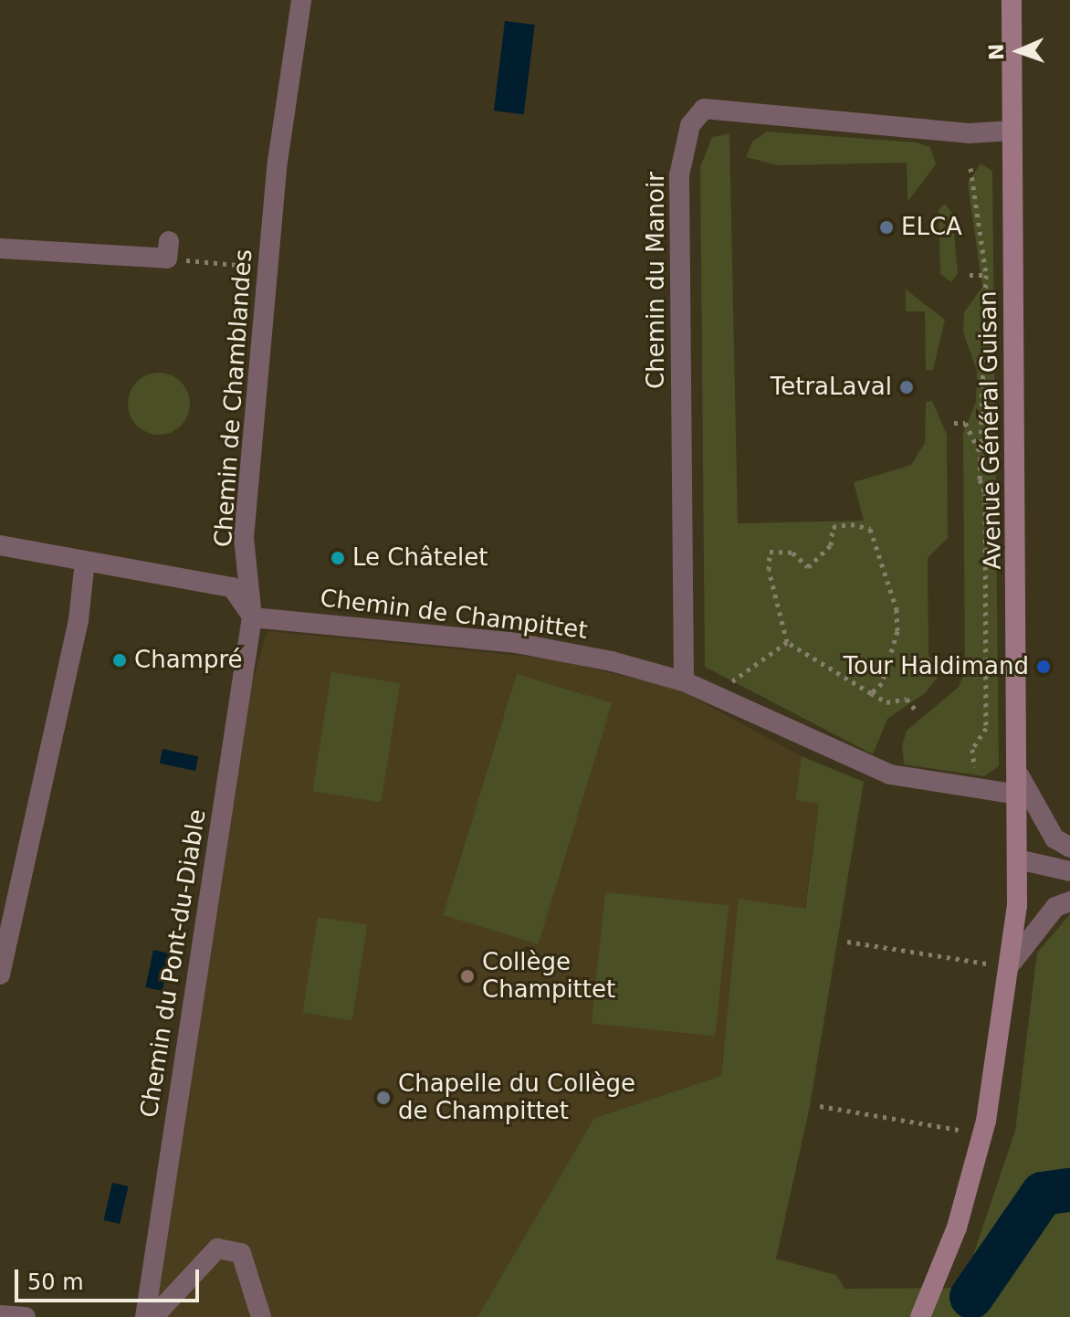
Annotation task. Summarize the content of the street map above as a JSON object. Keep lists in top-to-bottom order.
{
  "streets": {
    "main road": ["Avenue Général Guisan"],
    "street": [
      "Chemin du Manoir",
      "Chemin de Chamblandes",
      "Chemin de Champittet",
      "Chemin du Pont-du-Diable"
    ]
  },
  "crossings": [
    ["Chemin du Manoir", "Avenue Général Guisan"],
    ["Chemin du Manoir", "Chemin de Champittet"],
    ["Chemin de Chamblandes", "Chemin de Champittet"],
    ["Chemin de Chamblandes", "Chemin du Pont-du-Diable"],
    ["Avenue Général Guisan", "Chemin de Champittet"],
    ["Chemin de Champittet", "Chemin du Pont-du-Diable"]
  ],
  "places": [
    "ELCA",
    "TetraLaval",
    "Le Châtelet",
    "Champré",
    "Tour Haldimand",
    "Collège Champittet",
    "Chapelle du Collège de Champittet"
  ],
  "scale_bar": "50 m",
  "north": "left"
}
